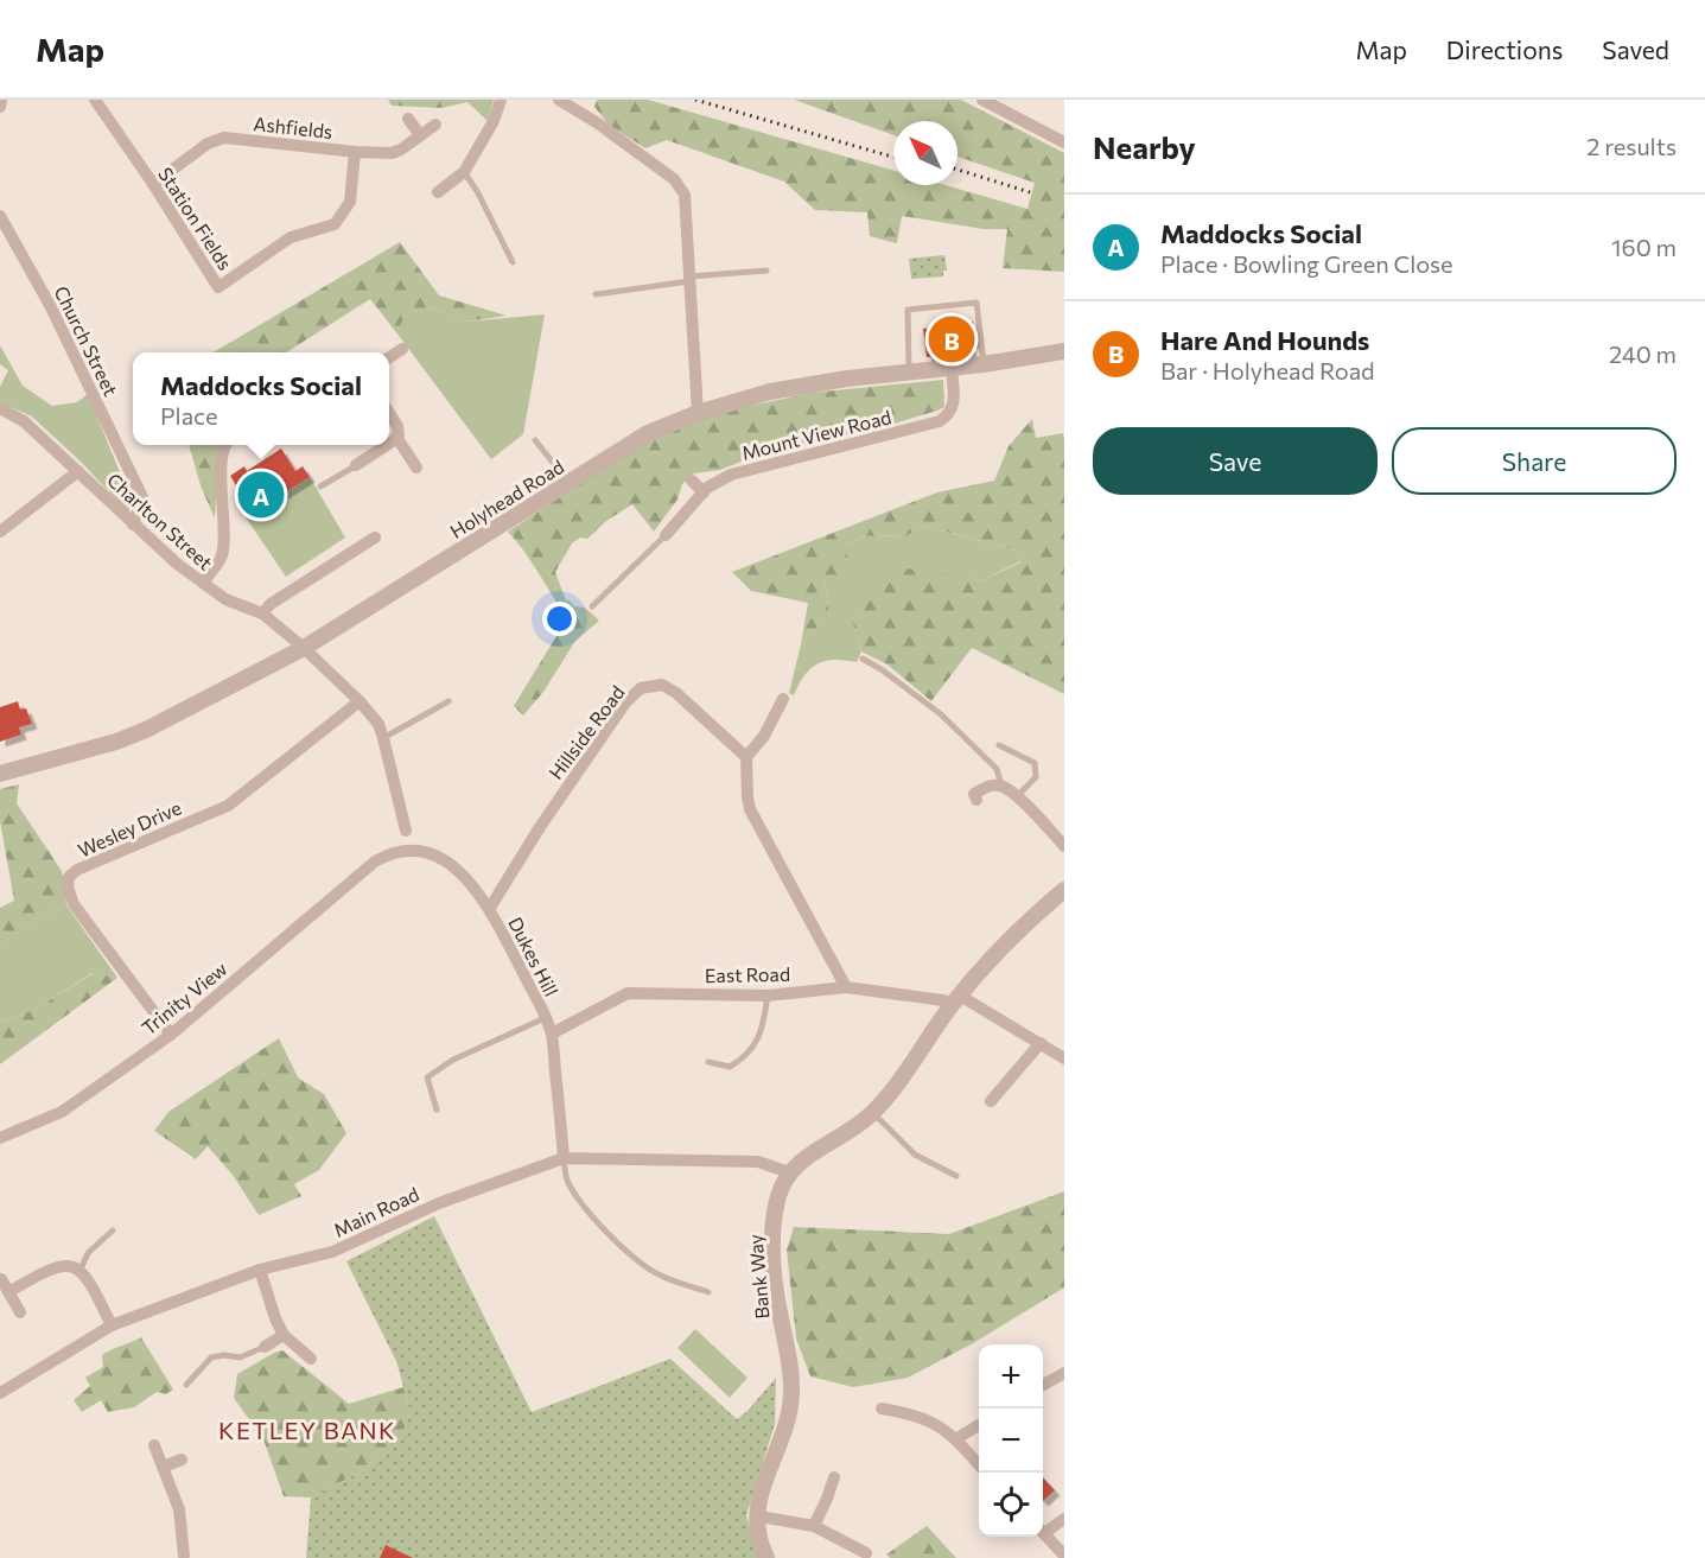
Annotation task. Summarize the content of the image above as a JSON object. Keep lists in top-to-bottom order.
{
  "streets": {
    "street": [
      "Ashfields",
      "Station Fields",
      "Church Street",
      "Mount View Road",
      "Holyhead Road",
      "Charlton Street",
      "Hillside Road",
      "Wesley Drive",
      "Dukes Hill",
      "East Road",
      "Trinity View",
      "Main Road",
      "Bank Way"
    ]
  },
  "crossings": [
    ["Ashfields", "Station Fields"],
    ["Church Street", "Charlton Street"],
    ["Mount View Road", "Holyhead Road"],
    ["Holyhead Road", "Charlton Street"],
    ["Hillside Road", "Dukes Hill"],
    ["Wesley Drive", "Trinity View"],
    ["Dukes Hill", "East Road"],
    ["Dukes Hill", "Trinity View"],
    ["Dukes Hill", "Main Road"],
    ["Main Road", "Bank Way"]
  ],
  "districts": ["KETLEY BANK"],
  "north": "top left",
  "page": {
    "header": "Map",
    "nav": ["Map", "Directions", "Saved"],
    "heading": ["Nearby", "2 results"],
    "list": [
      {
        "mark": "A",
        "name": "Maddocks Social",
        "note": "Place · Bowling Green Close",
        "value": "160 m"
      },
      {
        "mark": "B",
        "name": "Hare And Hounds",
        "note": "Bar · Holyhead Road",
        "value": "240 m"
      }
    ],
    "pins": ["B", "A"],
    "popup": ["Maddocks Social", "Place"],
    "buttons": ["Save", "Share"],
    "map_buttons": ["+", "−"]
  }
}
